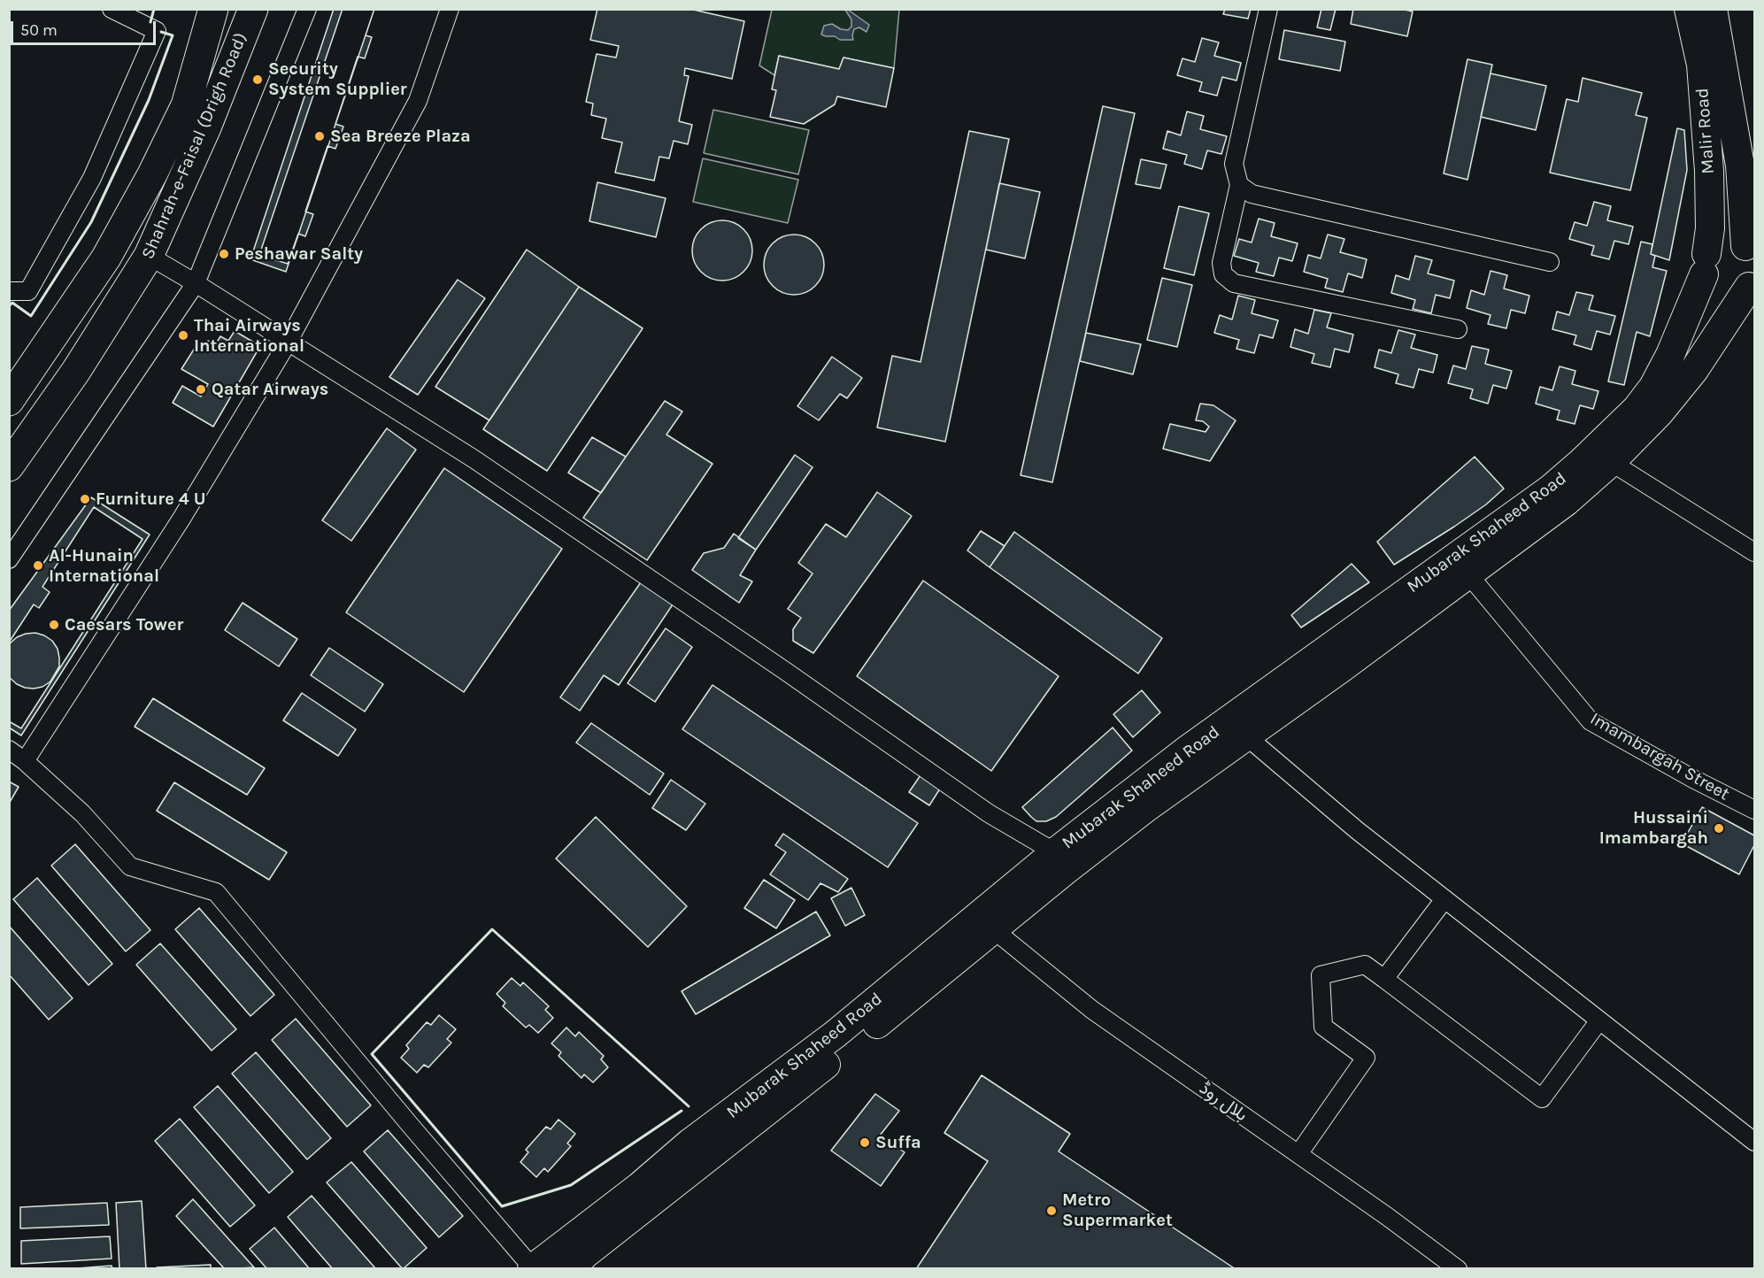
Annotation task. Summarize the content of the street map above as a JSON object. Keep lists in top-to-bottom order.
{
  "streets": {
    "highway": ["Shahrah-e-Faisal (Drigh Road)"],
    "main road": ["Malir Road", "Mubarak Shaheed Road"],
    "street": ["Imambargah Street", "بلال روڈ"]
  },
  "crossings": [
    ["Malir Road", "Mubarak Shaheed Road"],
    ["Mubarak Shaheed Road", "Imambargah Street"],
    ["Mubarak Shaheed Road", "بلال روڈ"]
  ],
  "places": [
    "Security System Supplier",
    "Sea Breeze Plaza",
    "Peshawar Salty",
    "Thai Airways International",
    "Qatar Airways",
    "Furniture 4 U",
    "Al-Hunain International",
    "Caesars Tower",
    "Hussaini Imambargah",
    "Suffa",
    "Metro Supermarket"
  ],
  "scale_bar": "50 m"
}
